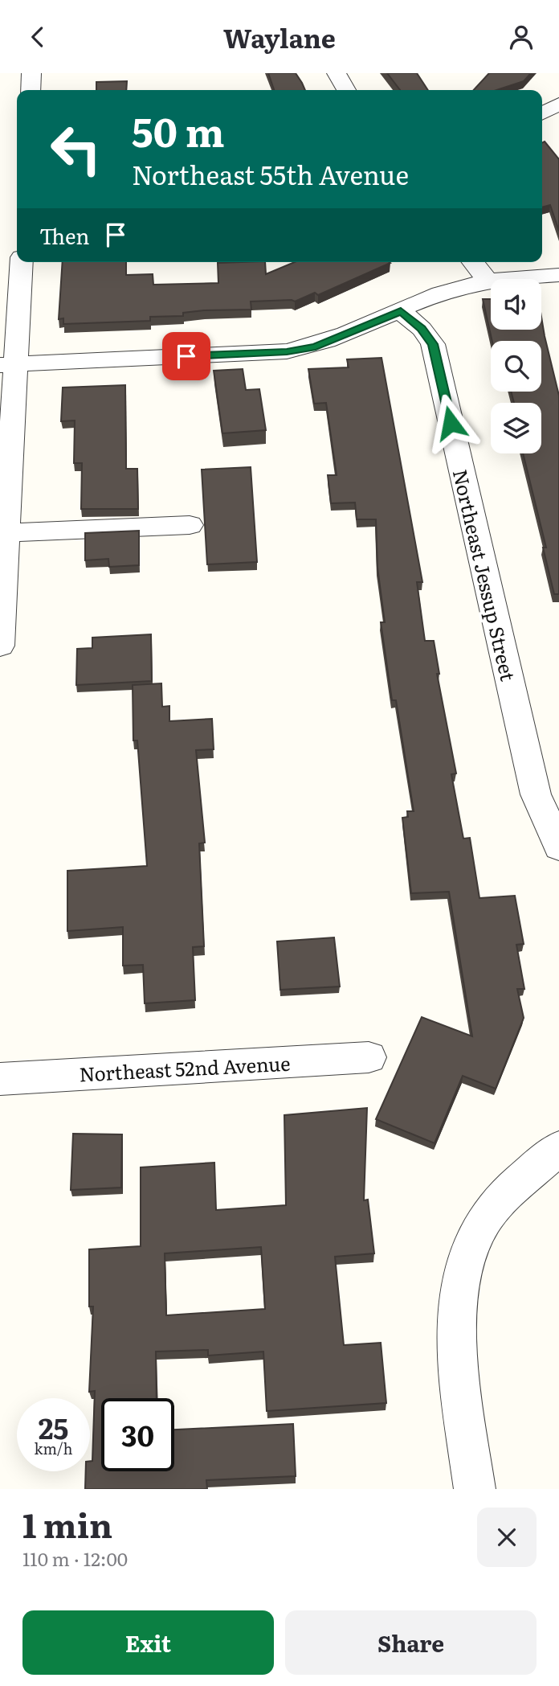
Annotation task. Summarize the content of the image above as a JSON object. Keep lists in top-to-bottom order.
{
  "streets": {
    "street": ["Northeast Jessup Street", "Northeast 52nd Avenue"]
  },
  "page": {
    "header": "Waylane",
    "turn": ["50 m", "Northeast 55th Avenue"],
    "then": "Then",
    "speed": "25 km/h",
    "limit": "30",
    "heading": ["1 min", "110 m · 12:00"],
    "buttons": ["Exit", "Share"]
  }
}
